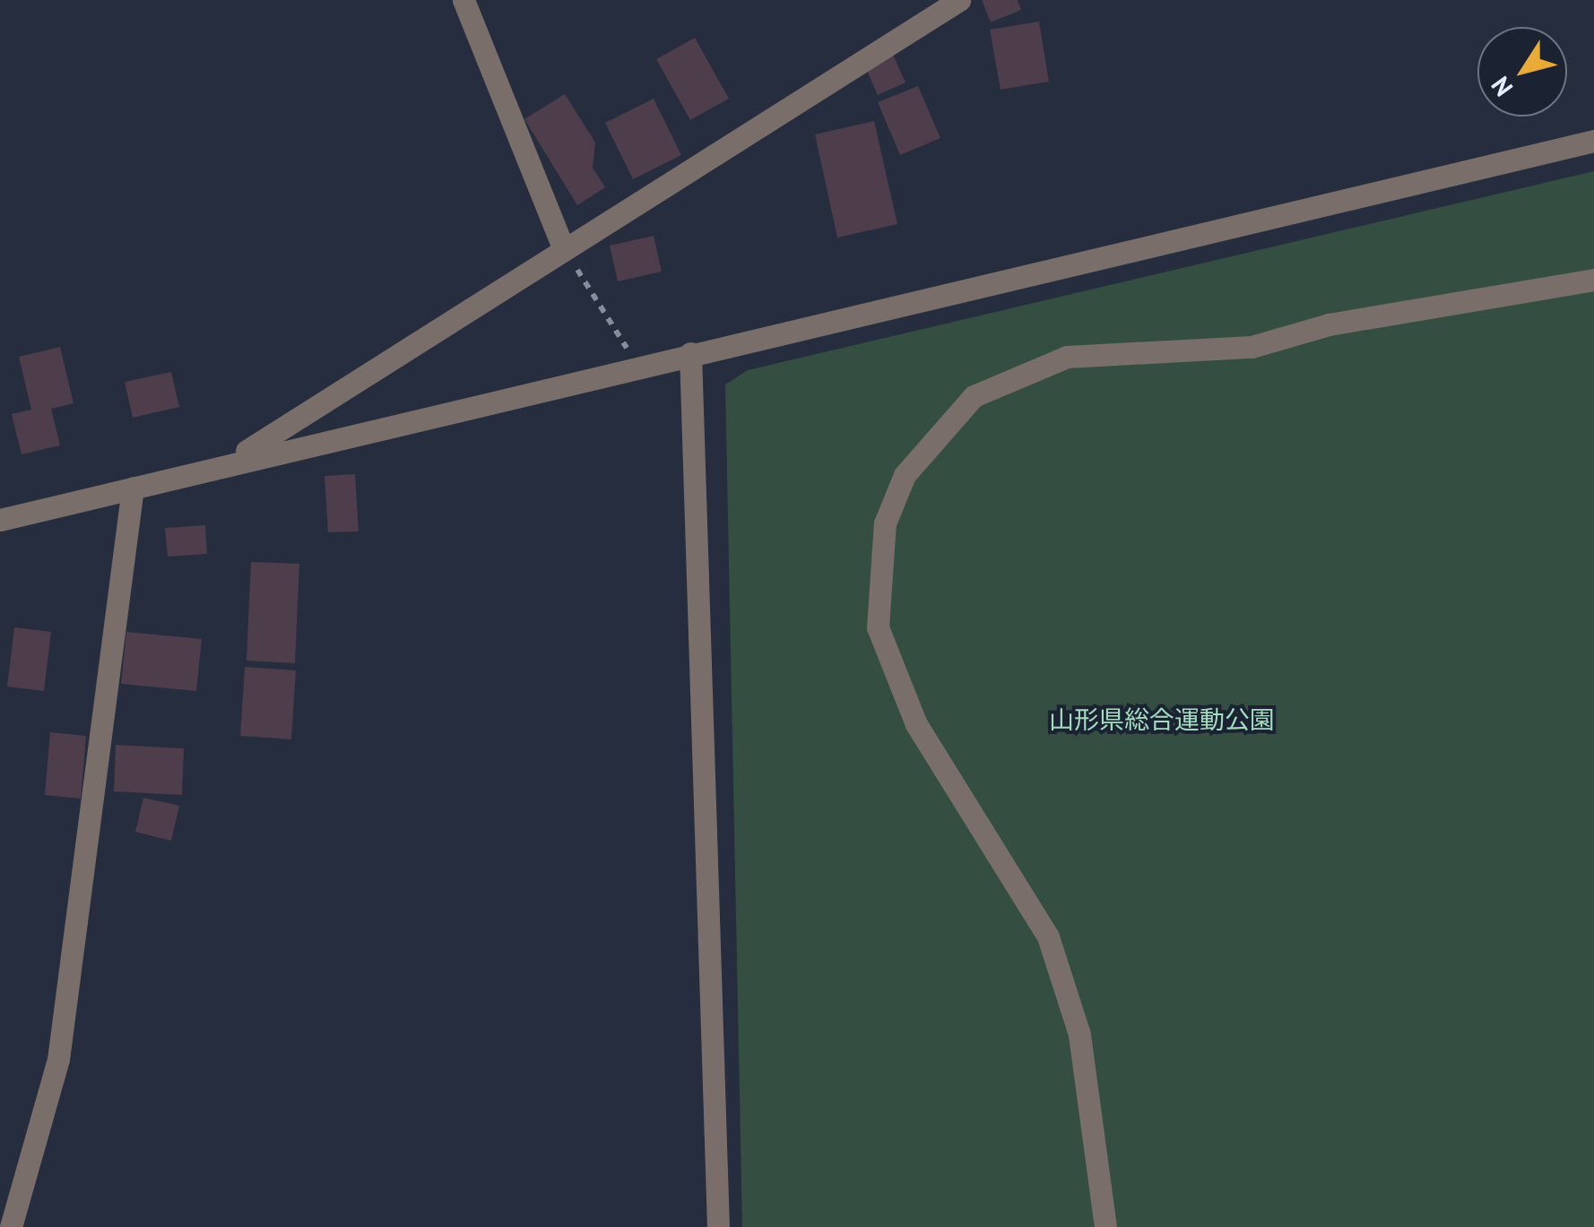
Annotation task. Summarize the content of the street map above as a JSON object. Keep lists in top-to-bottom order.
{
  "parks": ["山形県総合運動公園"],
  "north": "bottom left"
}
